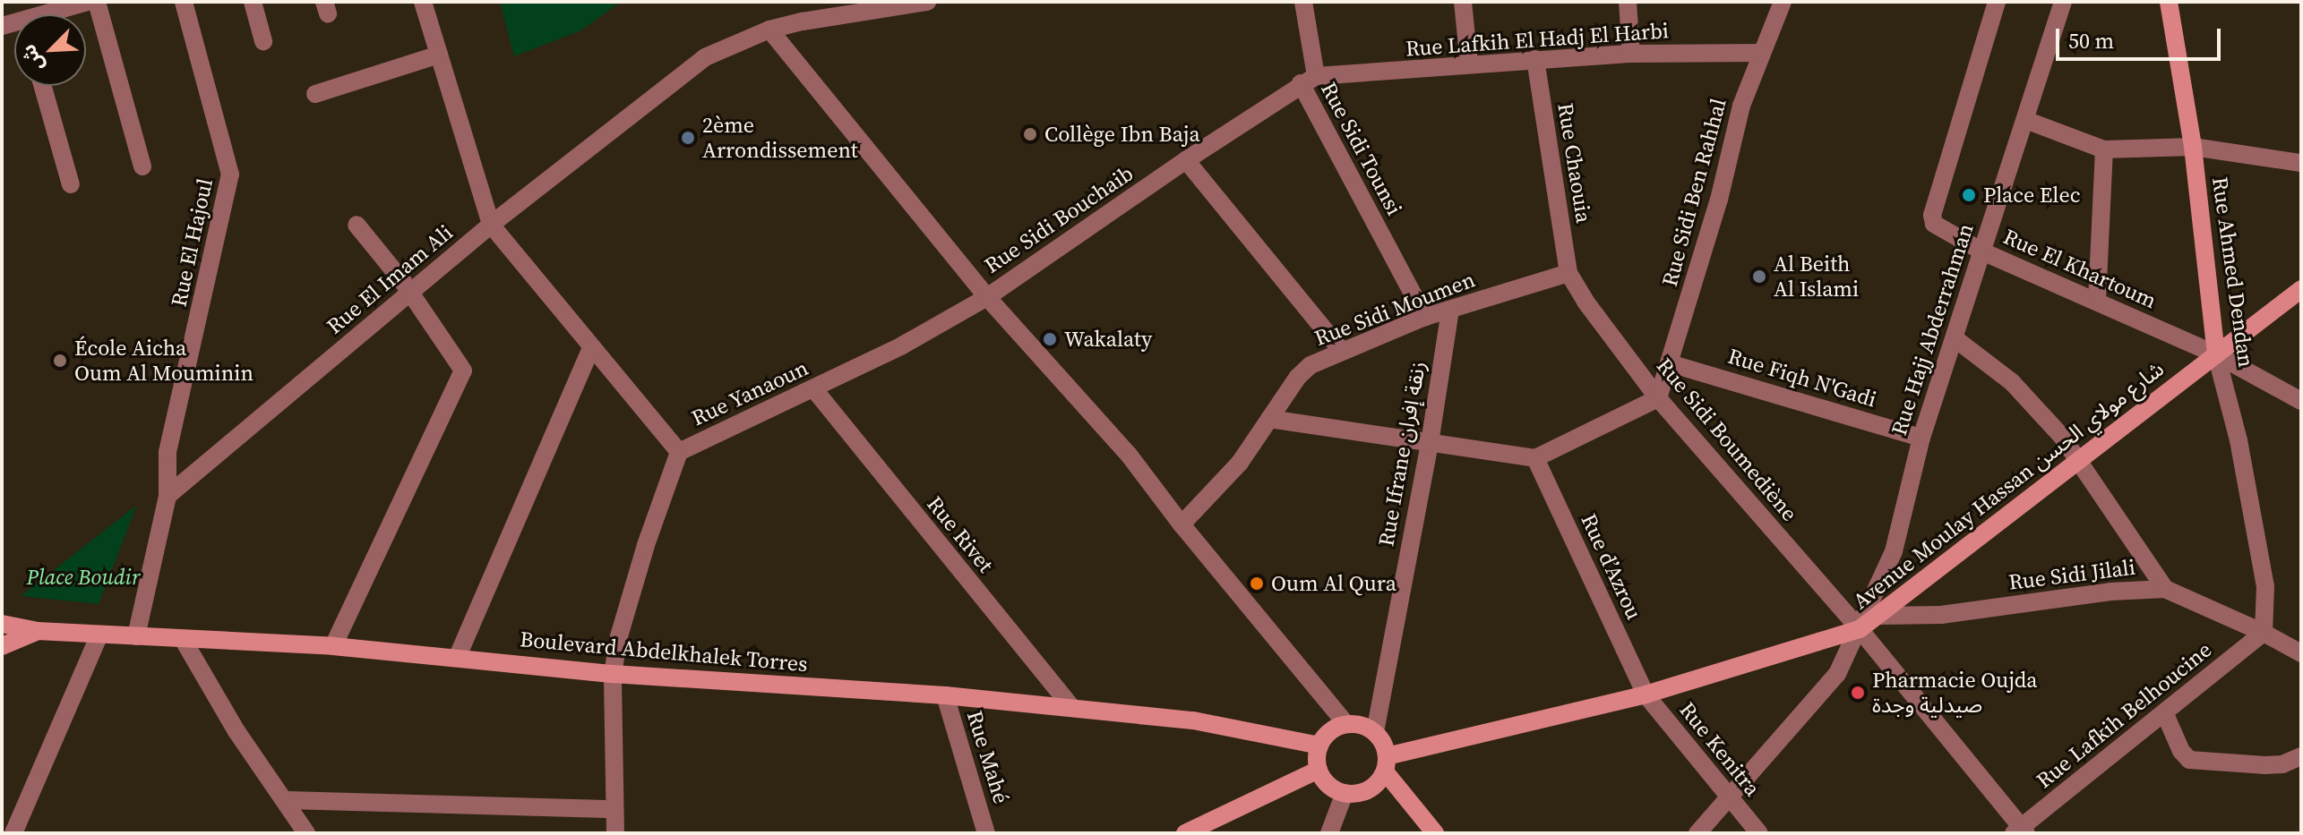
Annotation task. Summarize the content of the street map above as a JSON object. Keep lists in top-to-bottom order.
{
  "streets": {
    "main road": ["Rue Ahmed Dendan", "Avenue Moulay Hassan شارع مولاي الحسن", "Boulevard Abdelkhalek Torres"],
    "street": [
      "Rue Lafkih El Hadj El Harbi",
      "Rue Sidi Tounsi",
      "Rue Chaouia",
      "Rue Sidi Ben Rahhal",
      "Rue Sidi Bouchaib",
      "Rue El Hajoul",
      "Rue El Khartoum",
      "Rue El Imam Ali",
      "Rue Sidi Moumen",
      "Rue Hajj Abderrahman",
      "Rue Fiqh N'Gadi",
      "Rue Yanaoun",
      "Rue Sidi Boumediène",
      "Rue Ifrane زنقة إفران",
      "Rue Rivet",
      "Rue d’Azrou",
      "Rue Sidi Jilali",
      "Rue Lafkih Belhoucine",
      "Rue Kenitra",
      "Rue Mahé"
    ]
  },
  "crossings": [
    ["Rue Lafkih El Hadj El Harbi", "Rue Sidi Tounsi"],
    ["Rue Lafkih El Hadj El Harbi", "Rue Chaouia"],
    ["Rue Lafkih El Hadj El Harbi", "Rue Sidi Ben Rahhal"],
    ["Rue Lafkih El Hadj El Harbi", "Rue Sidi Bouchaib"],
    ["Rue Sidi Tounsi", "Rue Sidi Bouchaib"],
    ["Rue Sidi Tounsi", "Rue Sidi Moumen"],
    ["Rue Chaouia", "Rue Sidi Moumen"],
    ["Rue Chaouia", "Rue Sidi Boumediène"],
    ["Rue Sidi Ben Rahhal", "Rue Fiqh N'Gadi"],
    ["Rue Sidi Ben Rahhal", "Rue Sidi Boumediène"],
    ["Rue Sidi Bouchaib", "Rue Yanaoun"],
    ["Rue El Hajoul", "Rue El Imam Ali"],
    ["Rue El Khartoum", "Rue Ahmed Dendan"],
    ["Rue El Khartoum", "Rue Hajj Abderrahman"],
    ["Rue El Khartoum", "Avenue Moulay Hassan شارع مولاي الحسن"],
    ["Rue Ahmed Dendan", "Avenue Moulay Hassan شارع مولاي الحسن"],
    ["Rue Ahmed Dendan", "Rue Sidi Jilali"],
    ["Rue Ahmed Dendan", "Rue Lafkih Belhoucine"],
    ["Rue El Imam Ali", "Rue Yanaoun"],
    ["Rue Sidi Moumen", "Rue Sidi Boumediène"],
    ["Rue Sidi Moumen", "Rue Ifrane زنقة إفران"],
    ["Rue Hajj Abderrahman", "Rue Fiqh N'Gadi"],
    ["Rue Hajj Abderrahman", "Rue Sidi Boumediène"],
    ["Rue Hajj Abderrahman", "Avenue Moulay Hassan شارع مولاي الحسن"],
    ["Rue Hajj Abderrahman", "Rue Kenitra"],
    ["Rue Yanaoun", "Rue Rivet"],
    ["Rue Sidi Boumediène", "Avenue Moulay Hassan شارع مولاي الحسن"],
    ["Rue Sidi Boumediène", "Rue Lafkih Belhoucine"],
    ["Rue Ifrane زنقة إفران", "Avenue Moulay Hassan شارع مولاي الحسن"],
    ["Rue Ifrane زنقة إفران", "Boulevard Abdelkhalek Torres"],
    ["Avenue Moulay Hassan شارع مولاي الحسن", "Rue d’Azrou"],
    ["Avenue Moulay Hassan شارع مولاي الحسن", "Rue Sidi Jilali"],
    ["Avenue Moulay Hassan شارع مولاي الحسن", "Boulevard Abdelkhalek Torres"],
    ["Avenue Moulay Hassan شارع مولاي الحسن", "Rue Kenitra"],
    ["Rue Rivet", "Boulevard Abdelkhalek Torres"],
    ["Rue d’Azrou", "Rue Kenitra"],
    ["Rue Sidi Jilali", "Rue Lafkih Belhoucine"],
    ["Boulevard Abdelkhalek Torres", "Rue Mahé"]
  ],
  "parks": ["Place Boudir"],
  "places": [
    "Collège Ibn Baja",
    "2ème Arrondissement",
    "Place Elec",
    "Al Beith Al Islami",
    "Wakalaty",
    "École Aicha Oum Al Mouminin",
    "Oum Al Qura",
    "Pharmacie Oujda صيدلية وجدة"
  ],
  "scale_bar": "50 m",
  "north": "bottom left"
}
